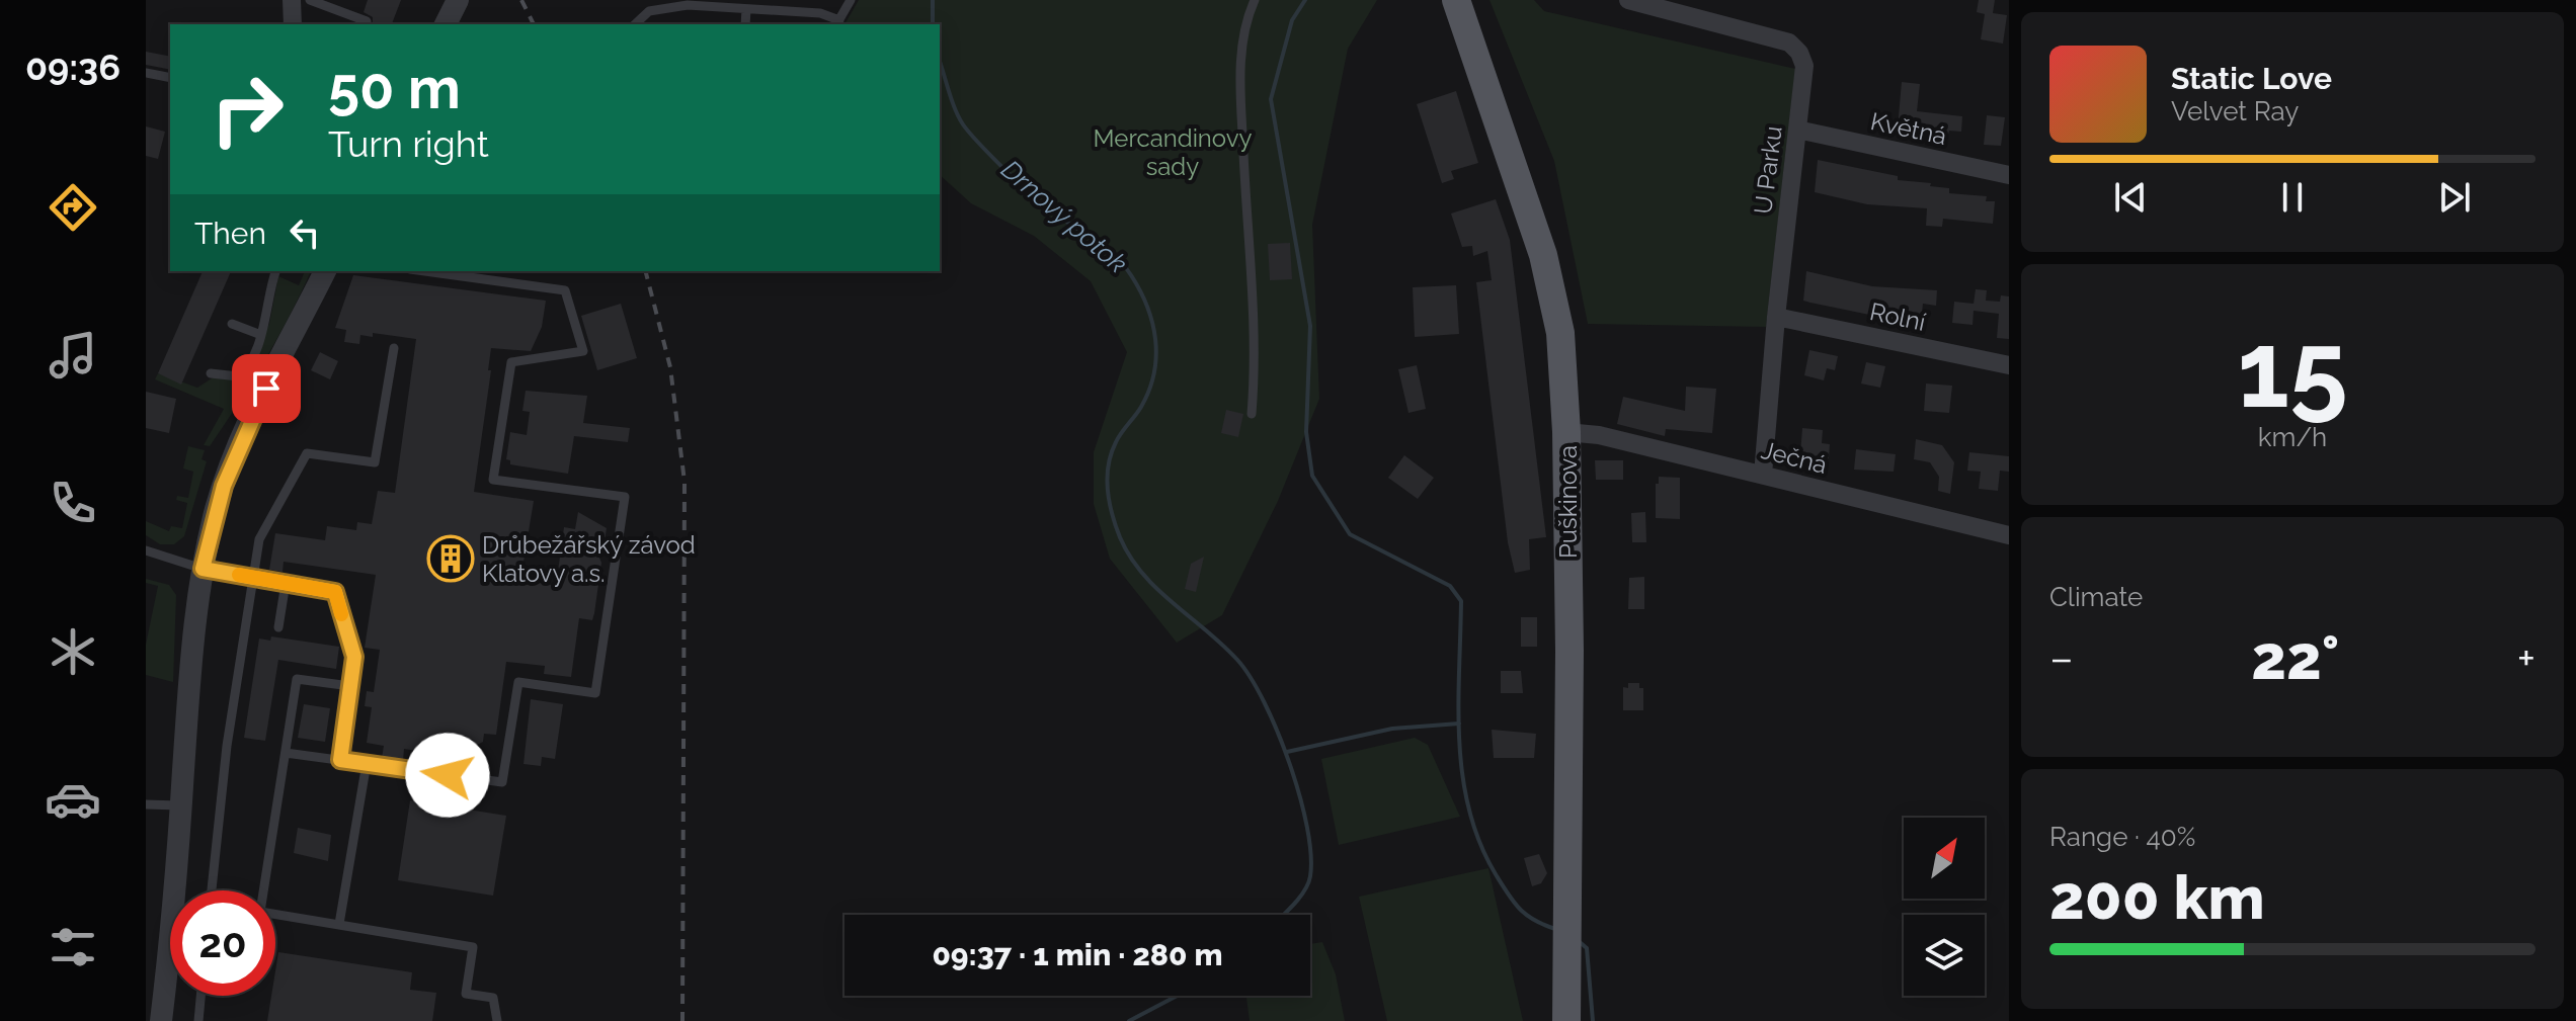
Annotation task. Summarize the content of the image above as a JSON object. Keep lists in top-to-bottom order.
{
  "streets": {
    "main road": ["Puškinova"],
    "street": [
      "Květná",
      "U Parku",
      "Rolní",
      "Ječná"
    ]
  },
  "crossings": [
    ["Květná", "U Parku"],
    ["U Parku", "Rolní"],
    ["U Parku", "Ječná"],
    ["Ječná", "Puškinova"]
  ],
  "water": ["Drnový potok"],
  "parks": ["Mercandinovy sady"],
  "places": {
    "building": ["Drůbežářský závod Klatovy a.s."]
  },
  "north": "top right",
  "page": {
    "tabs": "09:36",
    "turn": ["50 m", "Turn right"],
    "song": ["Static Love", "Velvet Ray"],
    "then": "Then",
    "tile": [
      ["15", "km/h"],
      "Climate",
      ["Range · 40%", "200 km"]
    ],
    "heat": ["−", "22°", "+"],
    "limit": "20",
    "trip": "09:37 · 1 min · 280 m"
  }
}
